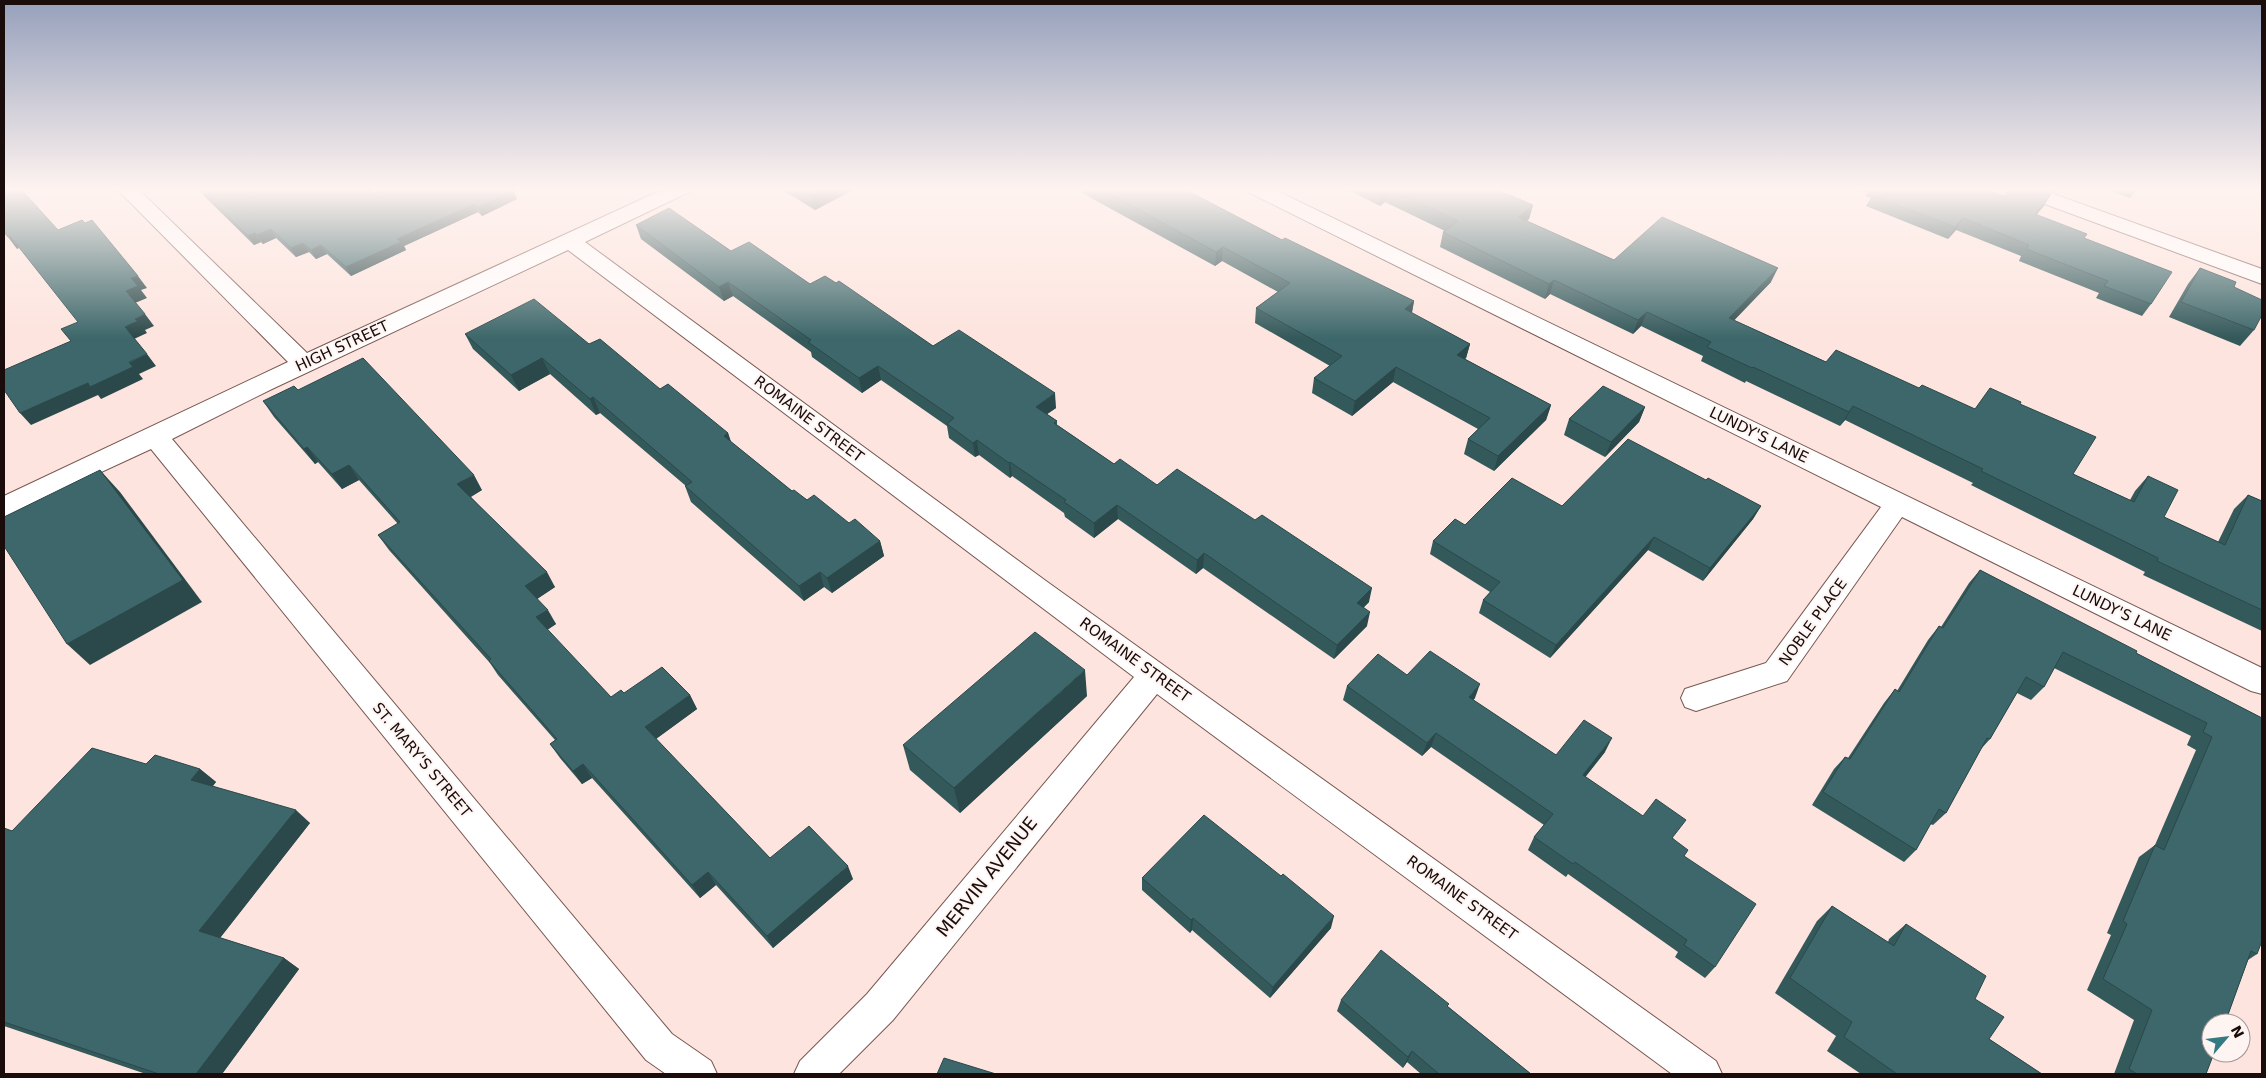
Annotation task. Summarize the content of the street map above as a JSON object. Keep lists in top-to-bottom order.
{
  "streets": {
    "street": [
      "HIGH STREET",
      "ROMAINE STREET",
      "LUNDY'S LANE",
      "NOBLE PLACE",
      "ST. MARY'S STREET",
      "MERVIN AVENUE"
    ]
  },
  "crossings": [
    ["HIGH STREET", "ROMAINE STREET"],
    ["HIGH STREET", "ST. MARY'S STREET"],
    ["ROMAINE STREET", "MERVIN AVENUE"],
    ["LUNDY'S LANE", "NOBLE PLACE"]
  ],
  "north": "top right"
}
